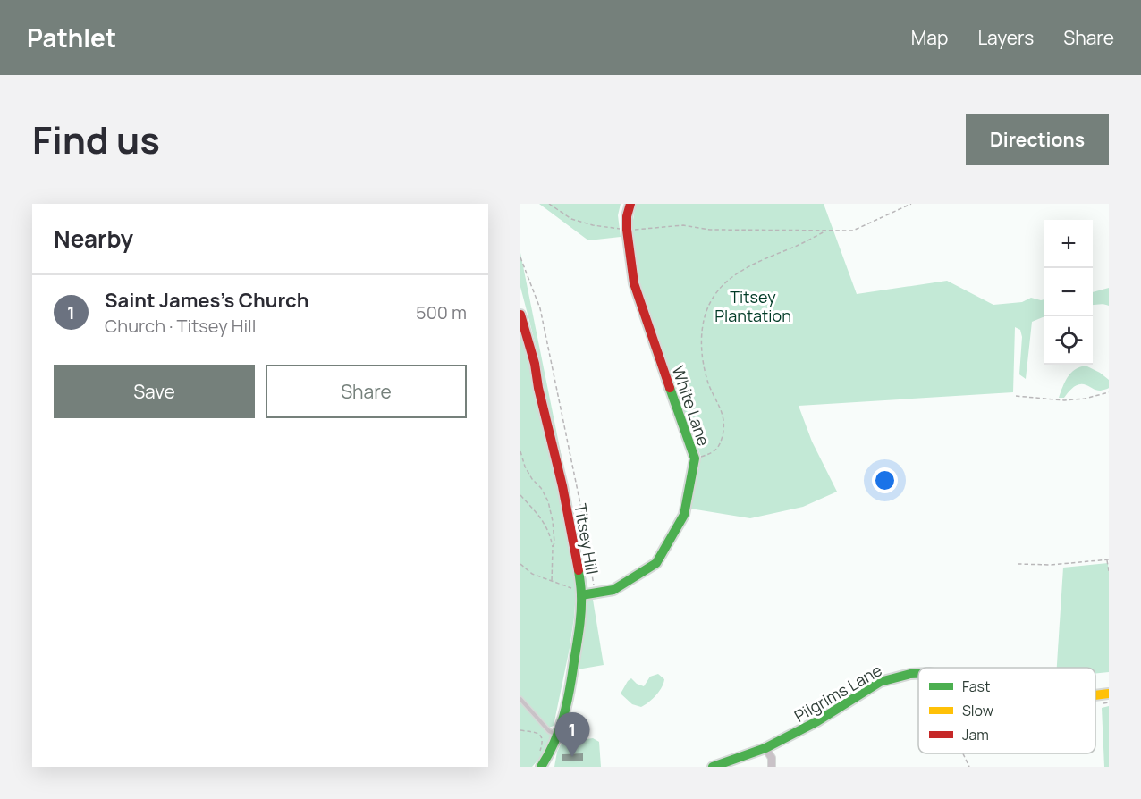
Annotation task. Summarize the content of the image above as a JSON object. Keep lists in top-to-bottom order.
{
  "streets": {
    "street": ["White Lane", "Titsey Hill", "Pilgrims Lane"]
  },
  "crossings": [
    ["White Lane", "Titsey Hill"]
  ],
  "parks": ["Titsey Plantation"],
  "legend": ["Fast", "Slow", "Jam"],
  "page": {
    "header": "Pathlet",
    "nav": ["Map", "Layers", "Share"],
    "title": "Find us",
    "buttons": [
      "Directions",
      ["Save", "Share"]
    ],
    "heading": "Nearby",
    "map_buttons": ["+", "−"],
    "list": [
      {
        "mark": "1",
        "name": "Saint James's Church",
        "note": "Church · Titsey Hill",
        "value": "500 m"
      }
    ],
    "pins": "1"
  }
}
